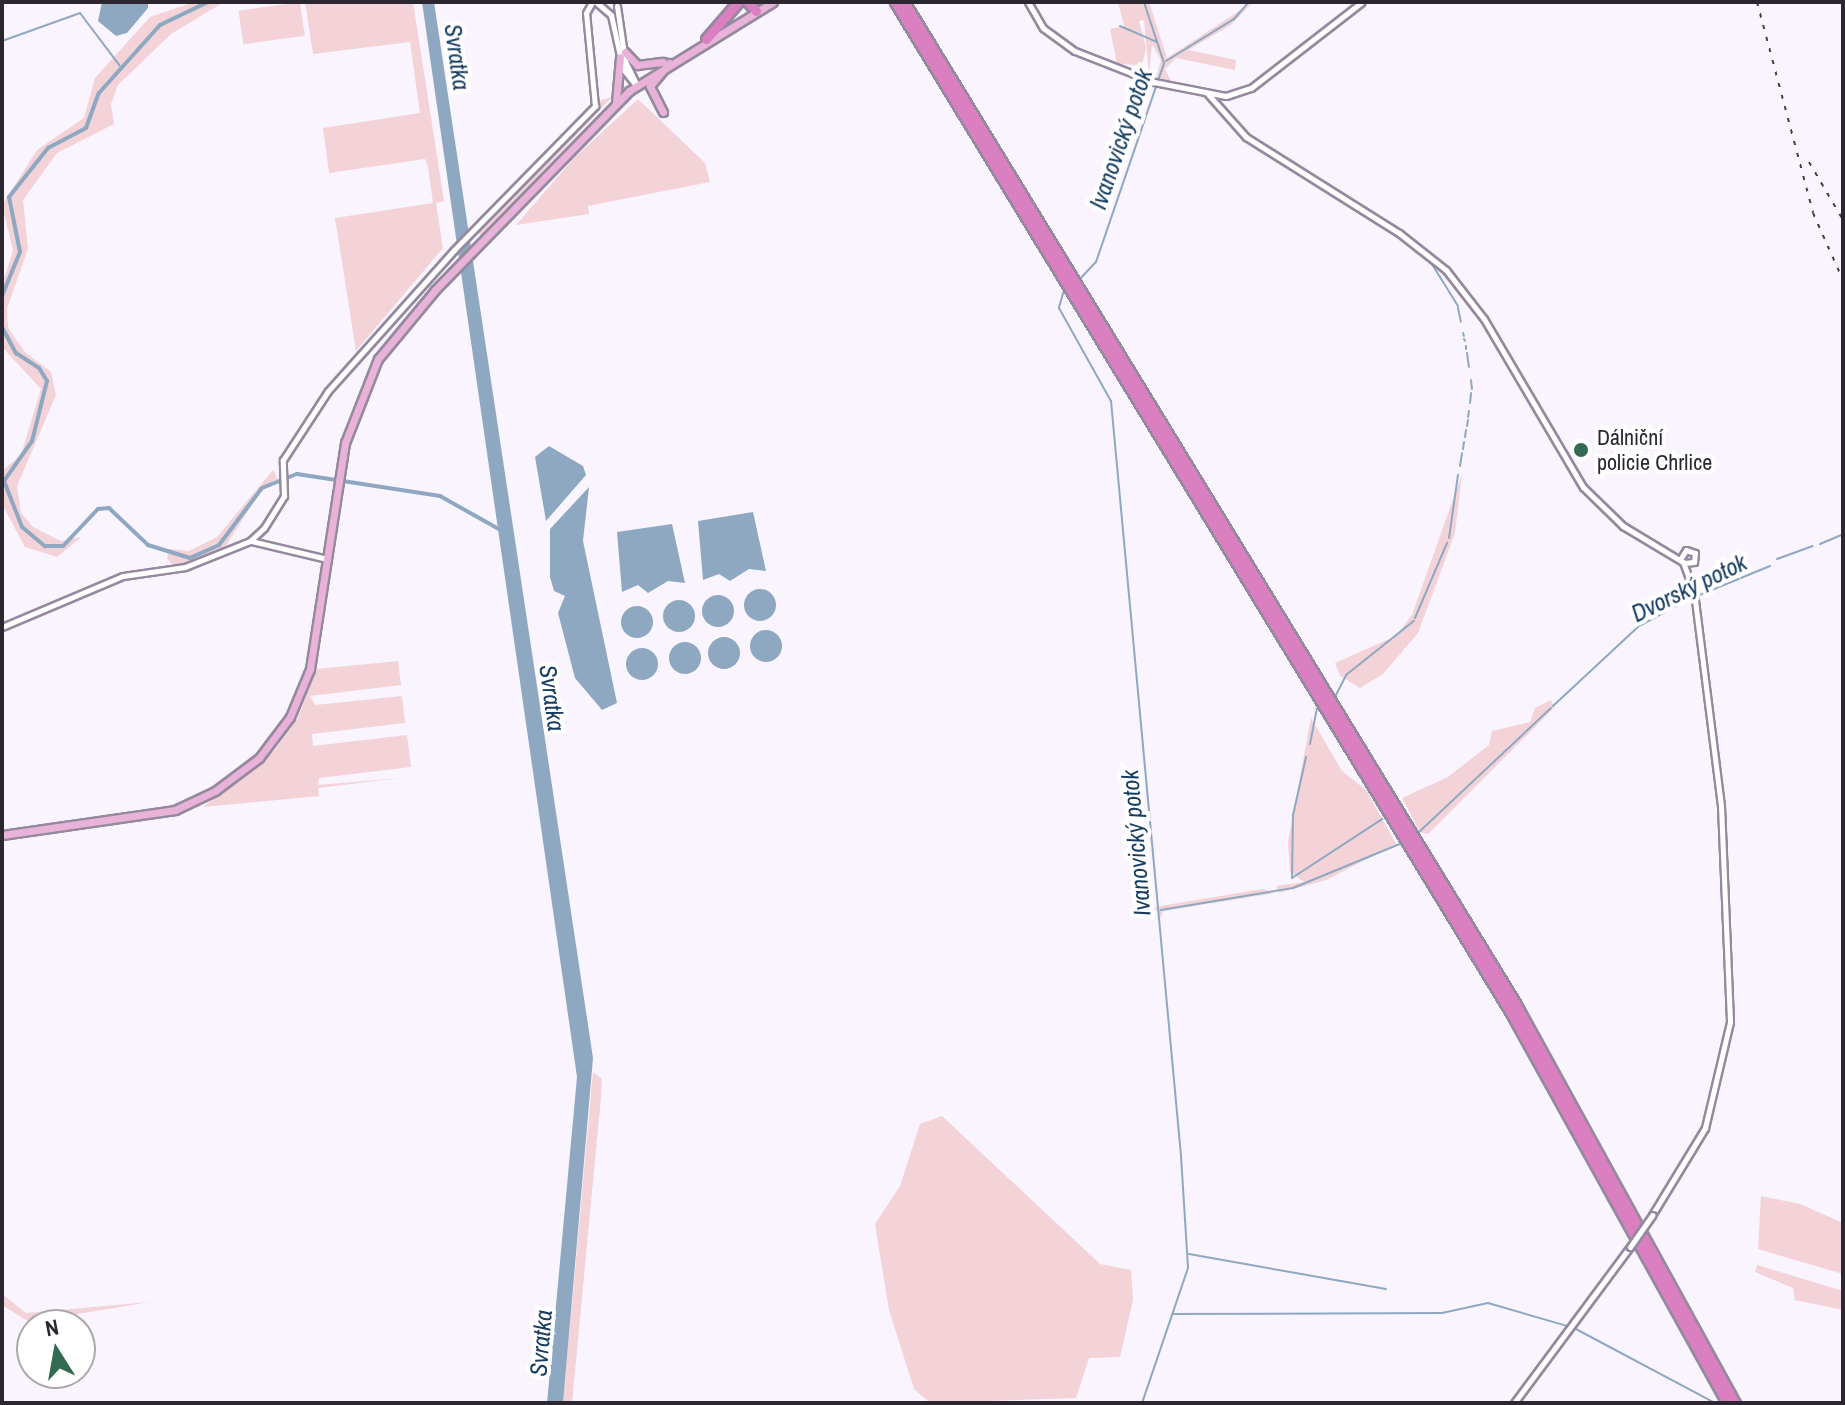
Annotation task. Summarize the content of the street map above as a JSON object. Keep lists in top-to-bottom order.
{
  "water": ["Svratka", "Ivanovický potok", "Dvorský potok"],
  "places": ["Dálniční policie Chrlice"],
  "north": "top"
}
